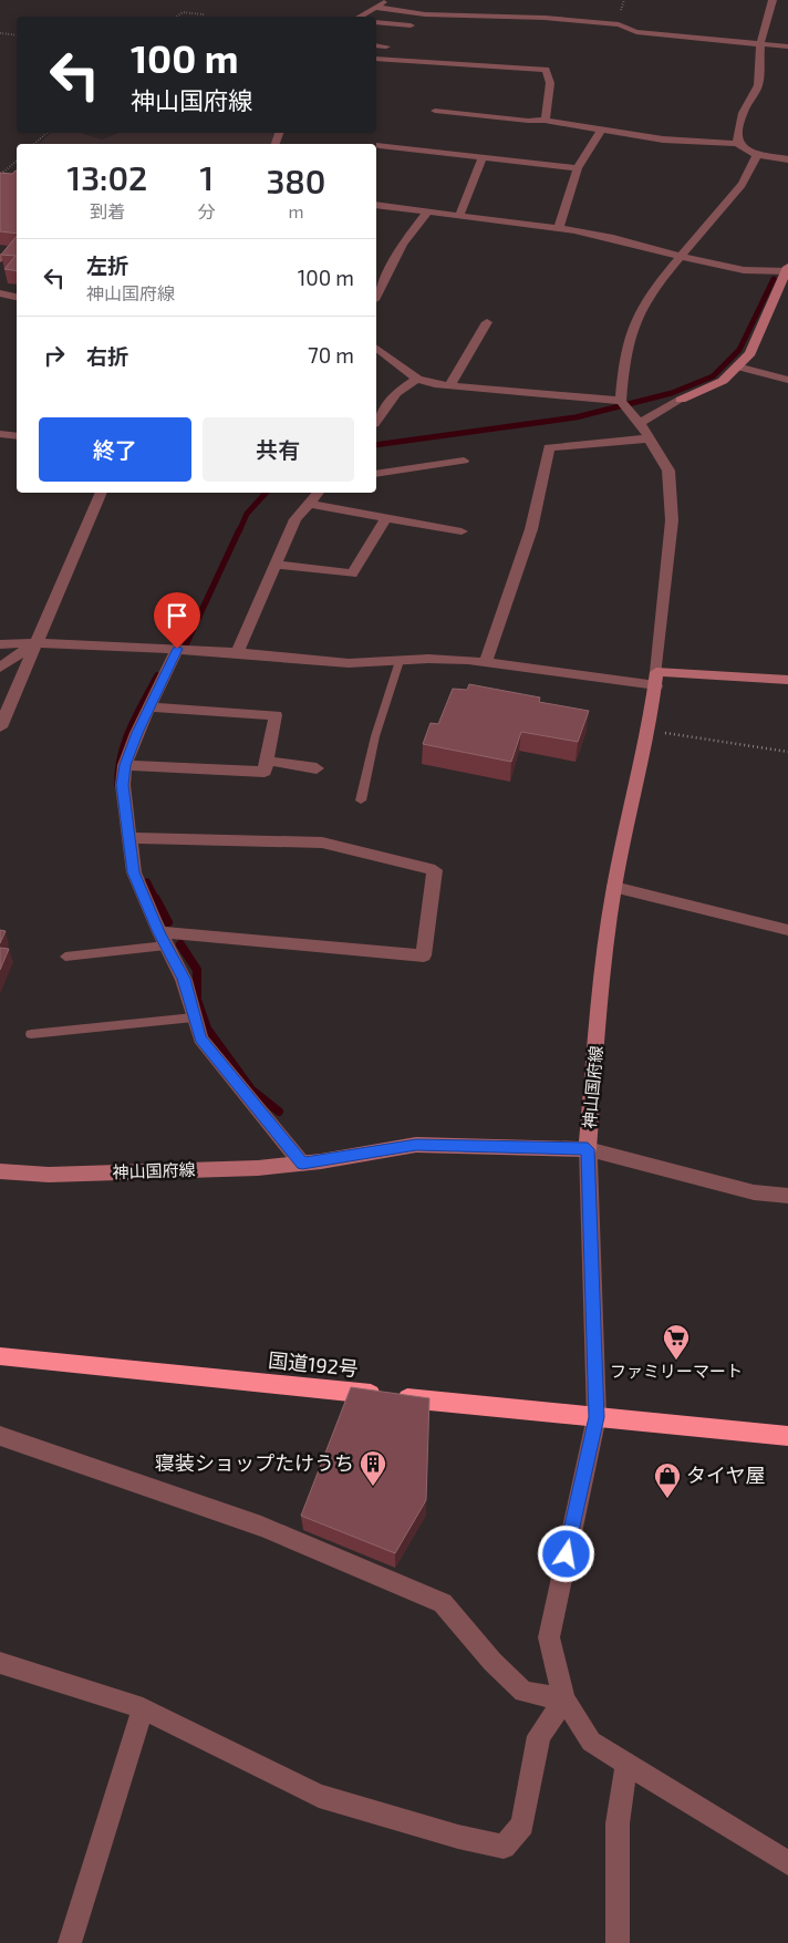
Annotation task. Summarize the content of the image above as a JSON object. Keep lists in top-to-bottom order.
{
  "streets": {
    "highway": ["国道192号"],
    "main road": ["神山国府線"]
  },
  "places": {
    "supermarket": ["ファミリーマート"],
    "building": ["寝装ショップたけうち"],
    "shop": ["タイヤ屋"]
  },
  "page": {
    "turn": ["100 m", "神山国府線"],
    "eta": [
      "13:02",
      "到着",
      "1",
      "分",
      "380",
      "m"
    ],
    "list": [
      {
        "name": "左折",
        "note": "神山国府線",
        "value": "100 m"
      },
      {
        "name": "右折",
        "value": "70 m"
      }
    ],
    "buttons": ["終了", "共有"]
  }
}
